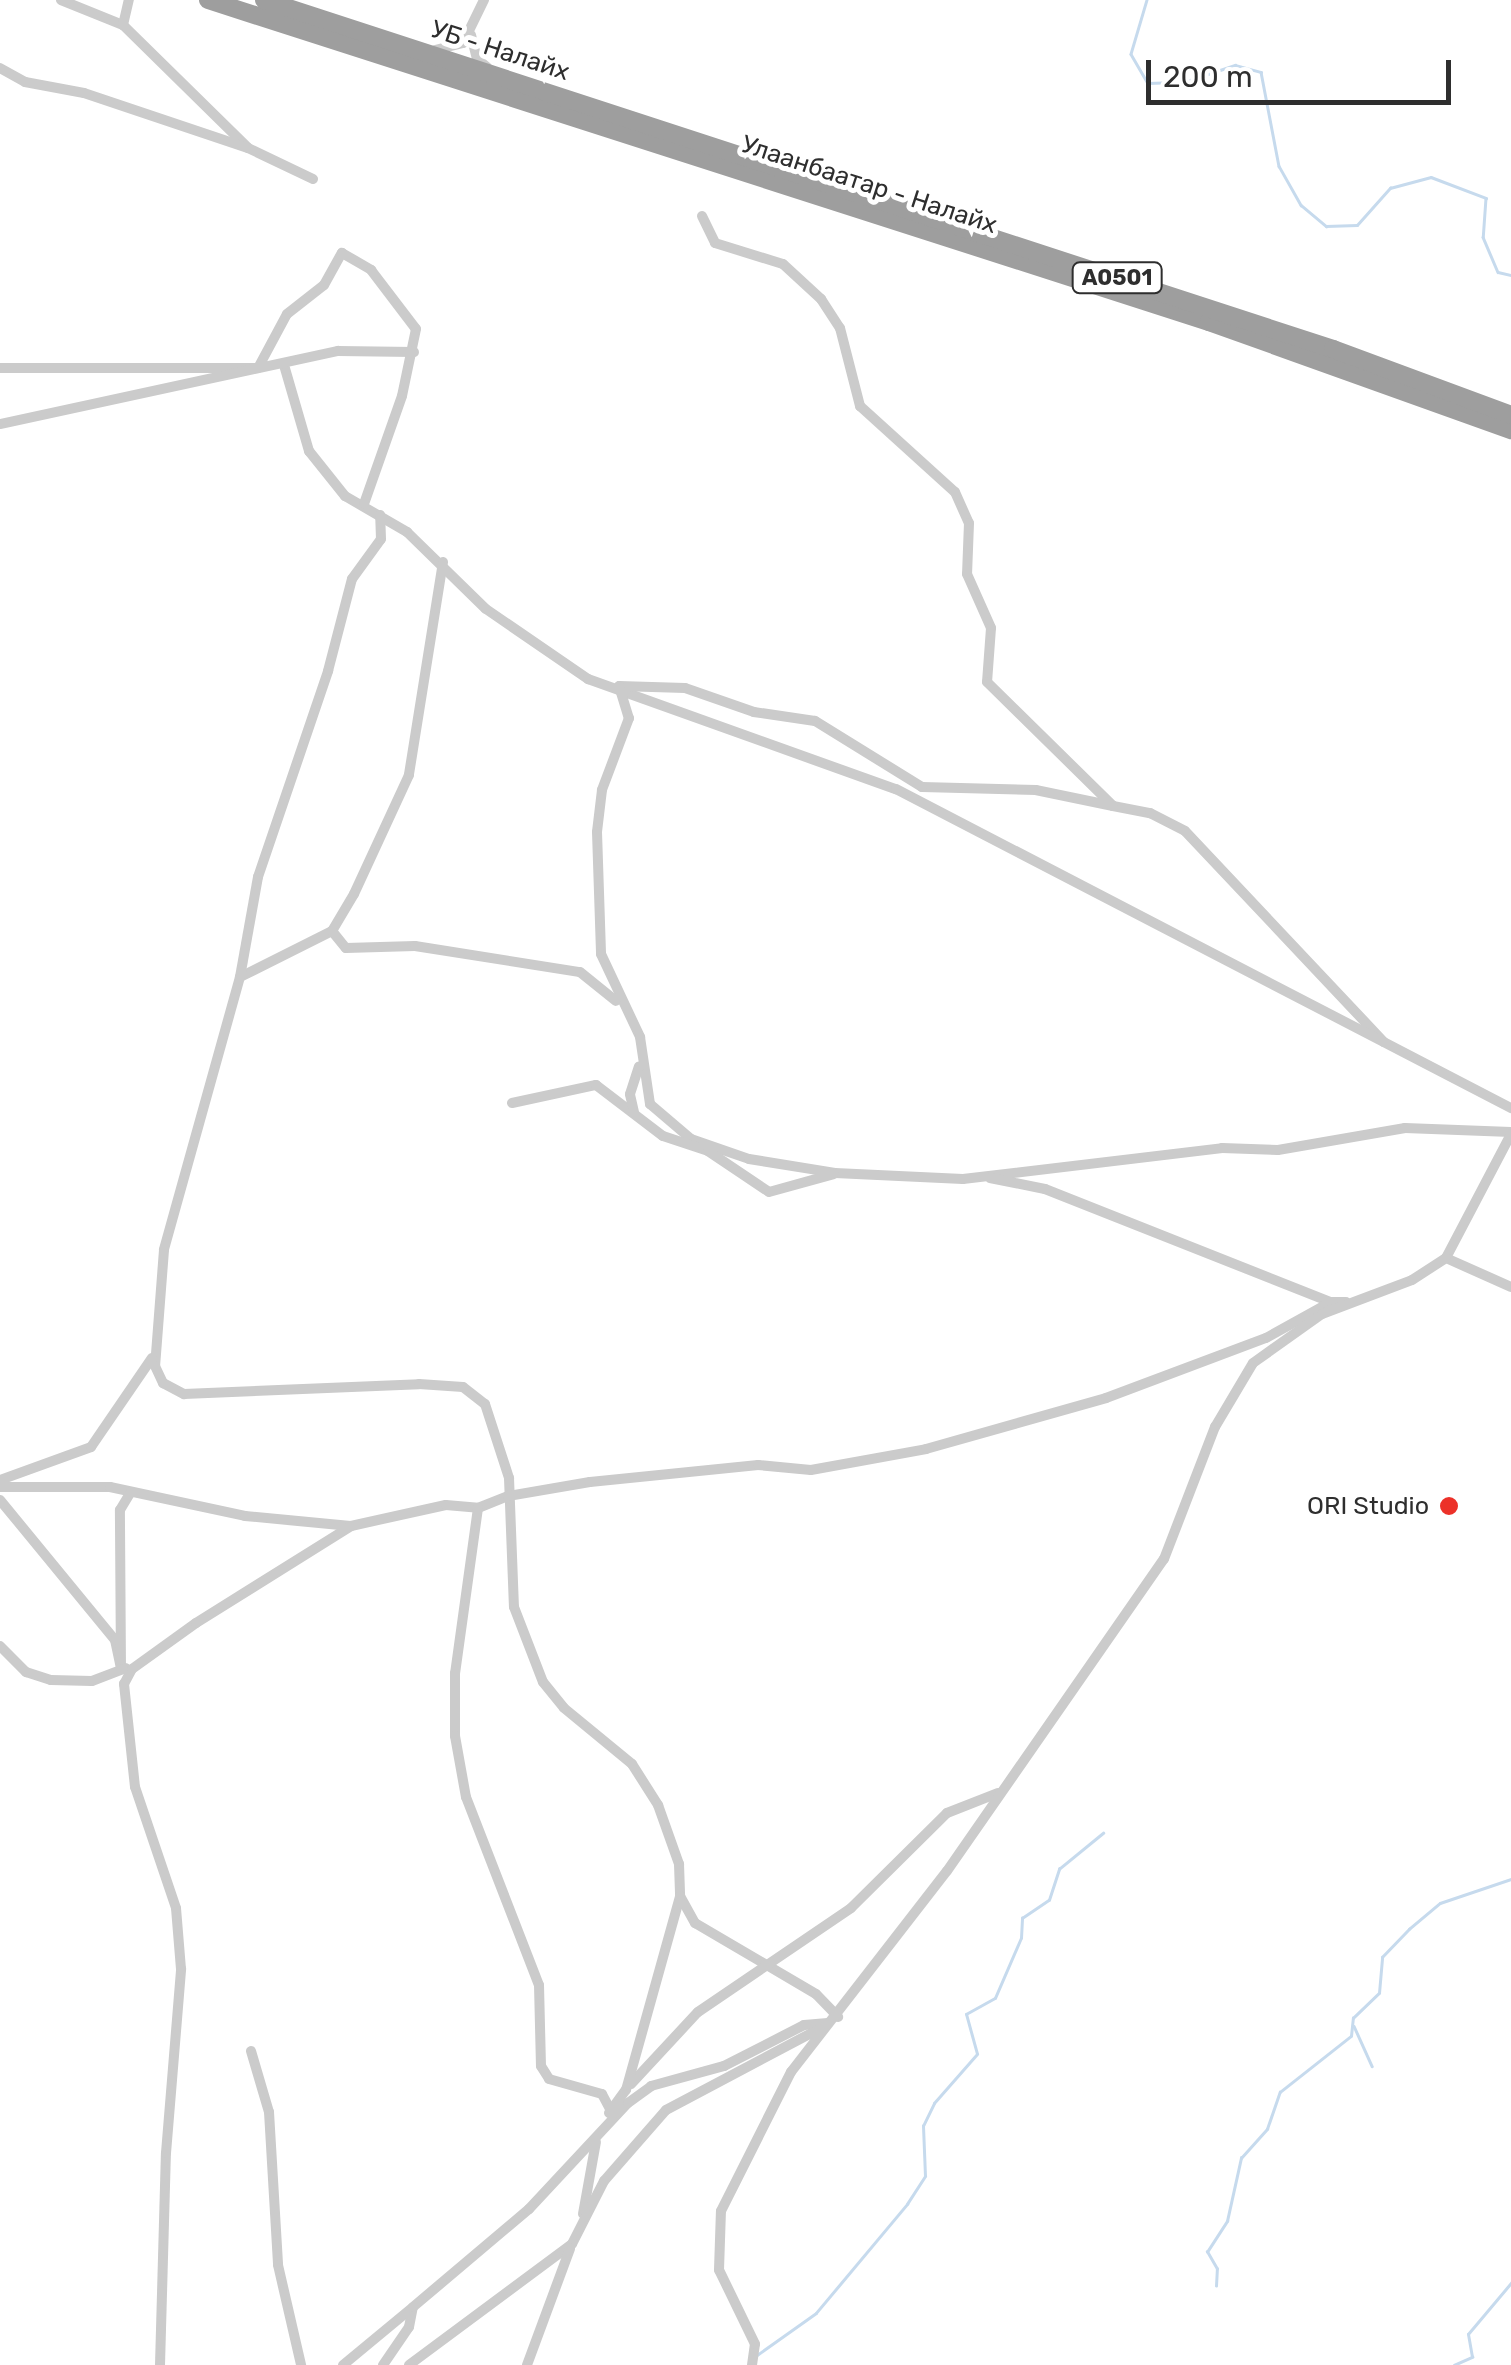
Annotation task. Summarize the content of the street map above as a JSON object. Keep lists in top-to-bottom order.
{
  "streets": {
    "highway": ["УБ - Налайх", "Улаанбаатар - Налайх", "A0501"]
  },
  "crossings": [
    ["УБ - Налайх", "Улаанбаатар - Налайх"]
  ],
  "places": ["ORI Studio"],
  "scale_bar": "200 m"
}
